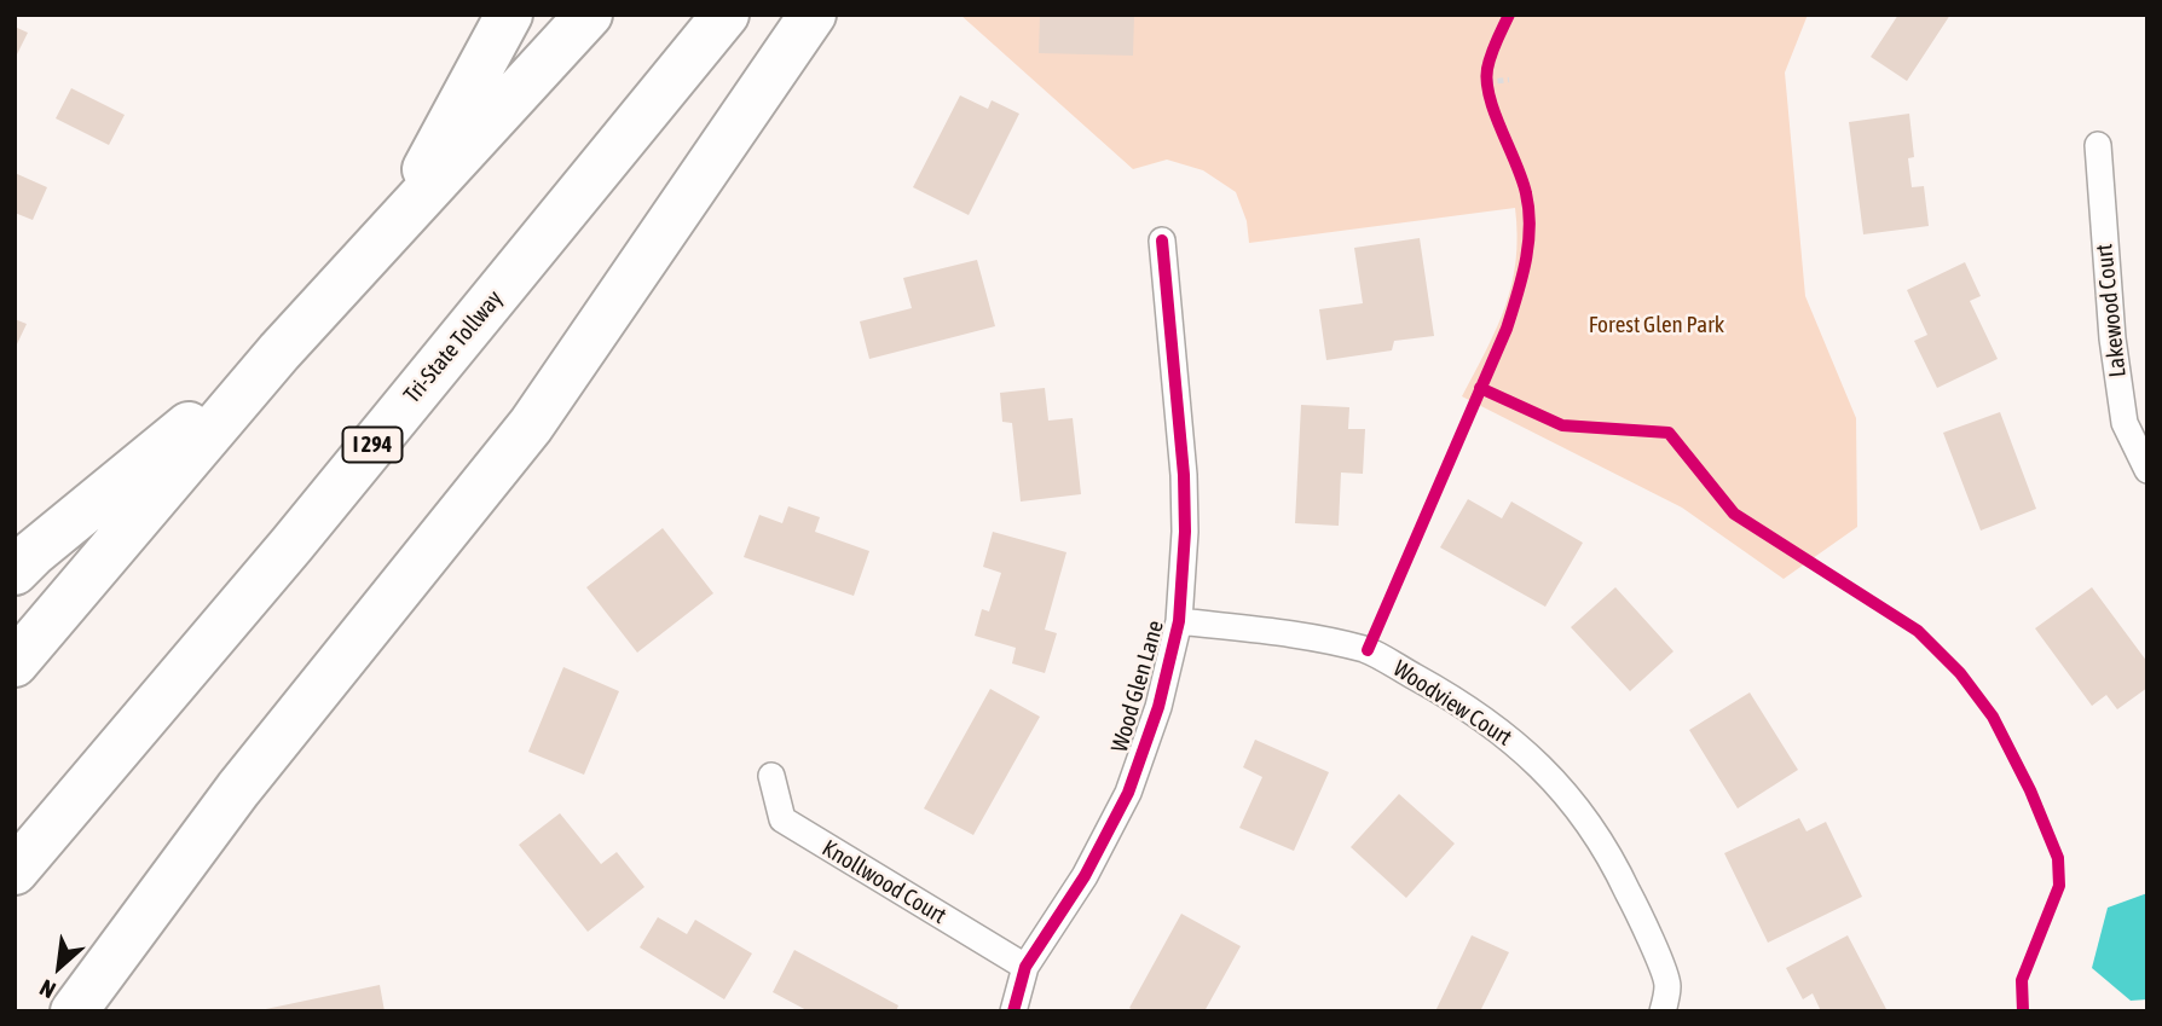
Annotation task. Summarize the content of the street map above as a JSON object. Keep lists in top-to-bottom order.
{
  "streets": {
    "highway": ["Tri-State Tollway", "I 294"],
    "street": [
      "Lakewood Court",
      "Wood Glen Lane",
      "Woodview Court",
      "Knollwood Court"
    ]
  },
  "crossings": [
    ["Wood Glen Lane", "Woodview Court"],
    ["Wood Glen Lane", "Knollwood Court"]
  ],
  "parks": ["Forest Glen Park"],
  "north": "bottom left"
}
